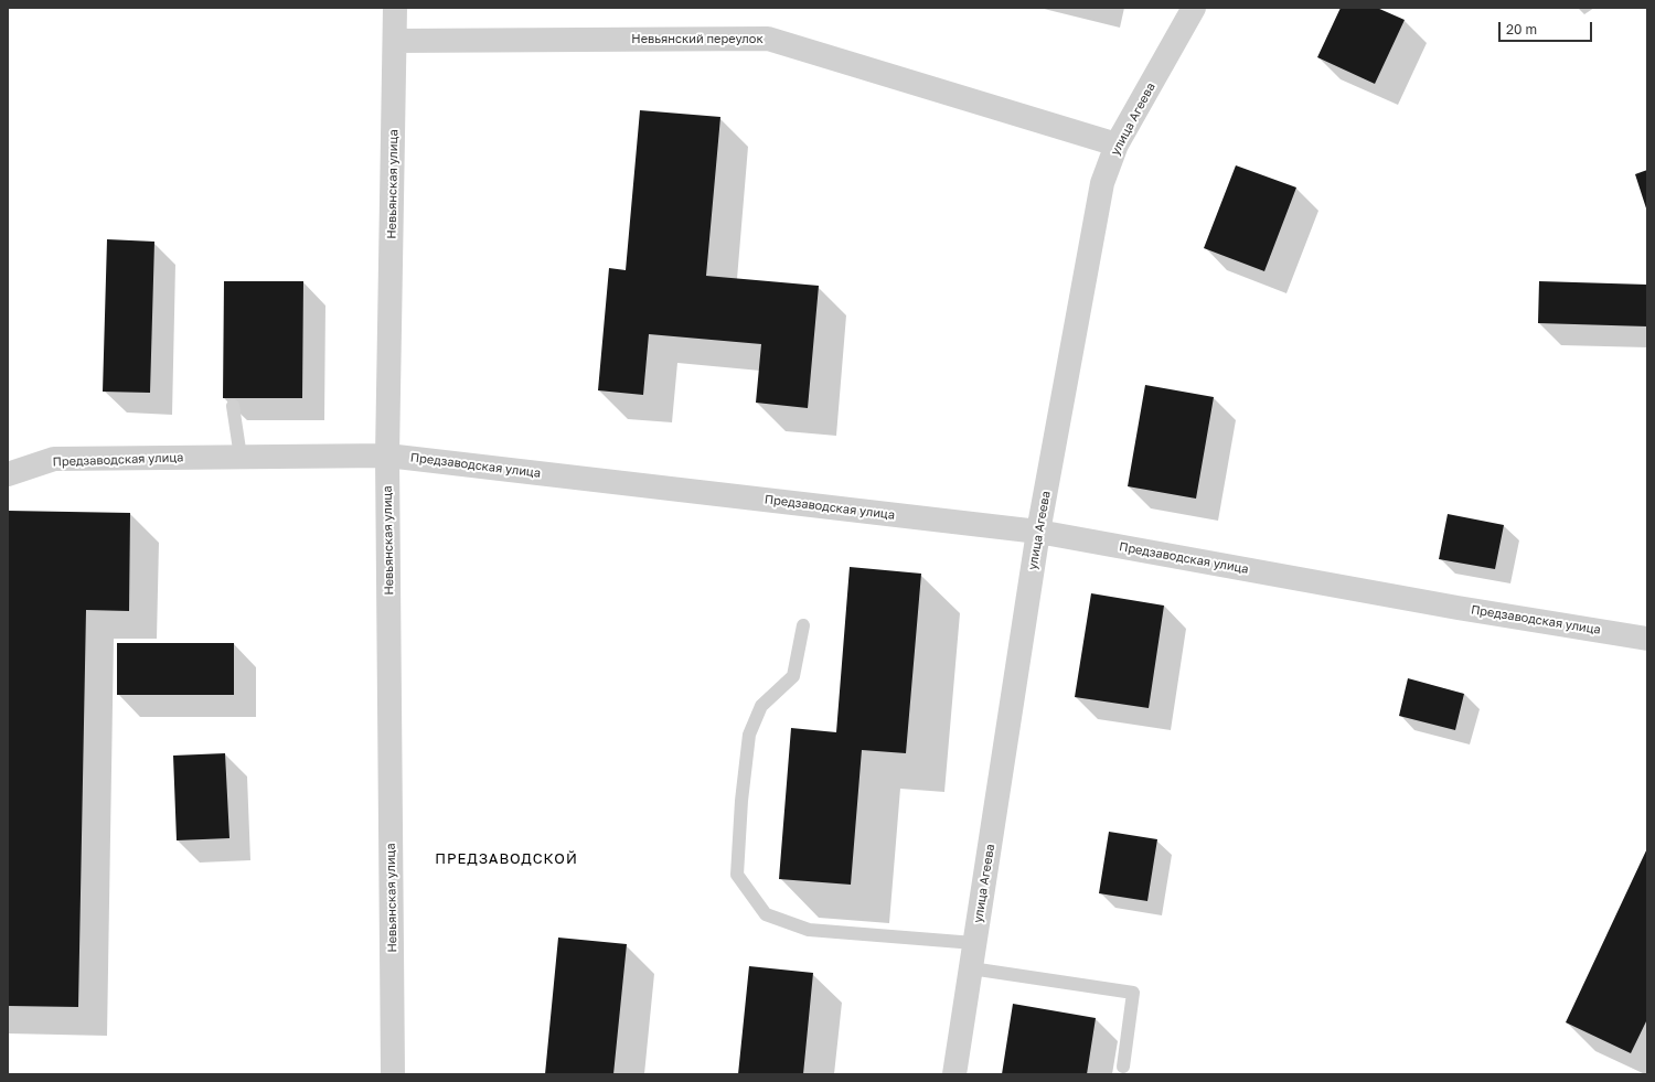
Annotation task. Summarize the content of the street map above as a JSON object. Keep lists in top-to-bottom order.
{
  "streets": {
    "street": [
      "Невьянский переулок",
      "улица Агеева",
      "Невьянская улица",
      "Предзаводская улица"
    ]
  },
  "crossings": [
    ["Невьянский переулок", "улица Агеева"],
    ["Невьянский переулок", "Невьянская улица"],
    ["улица Агеева", "Предзаводская улица"],
    ["Невьянская улица", "Предзаводская улица"]
  ],
  "districts": ["ПРЕДЗАВОДСКОЙ"],
  "scale_bar": "20 m"
}
